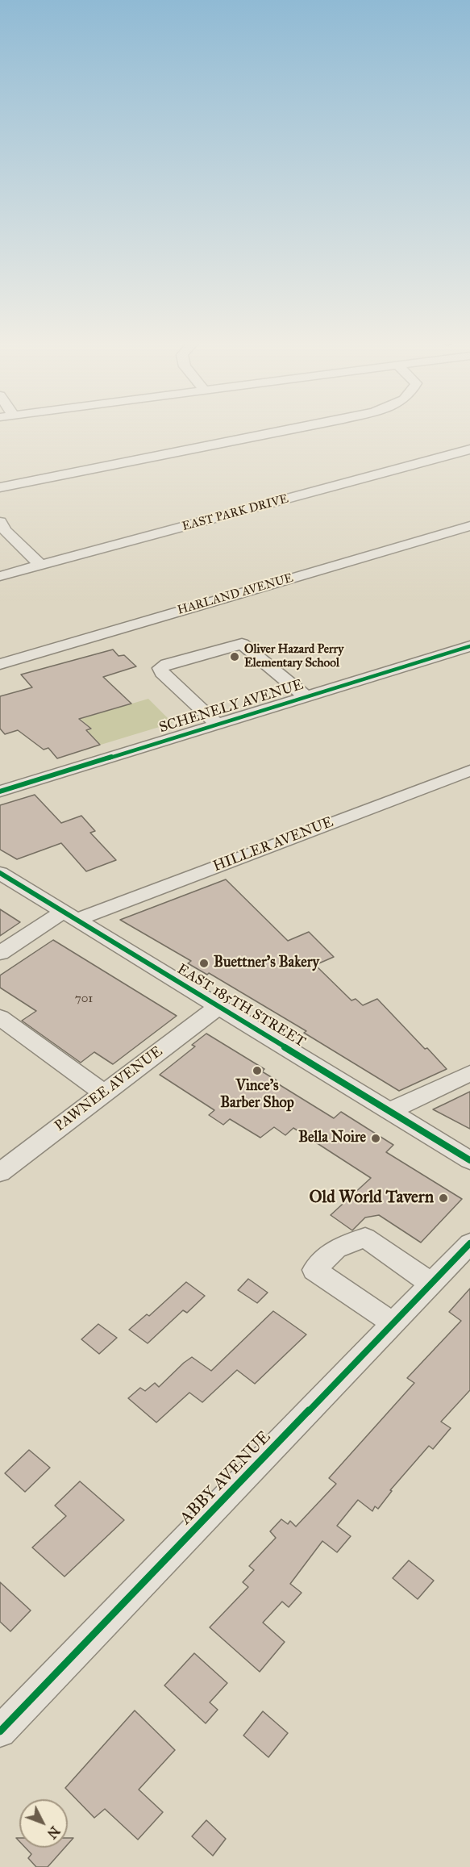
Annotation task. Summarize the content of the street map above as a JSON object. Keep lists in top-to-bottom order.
{
  "streets": {
    "street": [
      "EAST PARK DRIVE",
      "HARLAND AVENUE",
      "SCHENELY AVENUE",
      "HILLER AVENUE",
      "EAST 185TH STREET",
      "PAWNEE AVENUE",
      "ABBY AVENUE"
    ]
  },
  "crossings": [
    ["HILLER AVENUE", "EAST 185TH STREET"],
    ["EAST 185TH STREET", "PAWNEE AVENUE"]
  ],
  "places": [
    "Oliver Hazard Perry Elementary School",
    "Buettner's Bakery",
    "Vince's Barber Shop",
    "Bella Noire",
    "Old World Tavern"
  ],
  "house_numbers": ["701"],
  "north": "bottom right"
}
